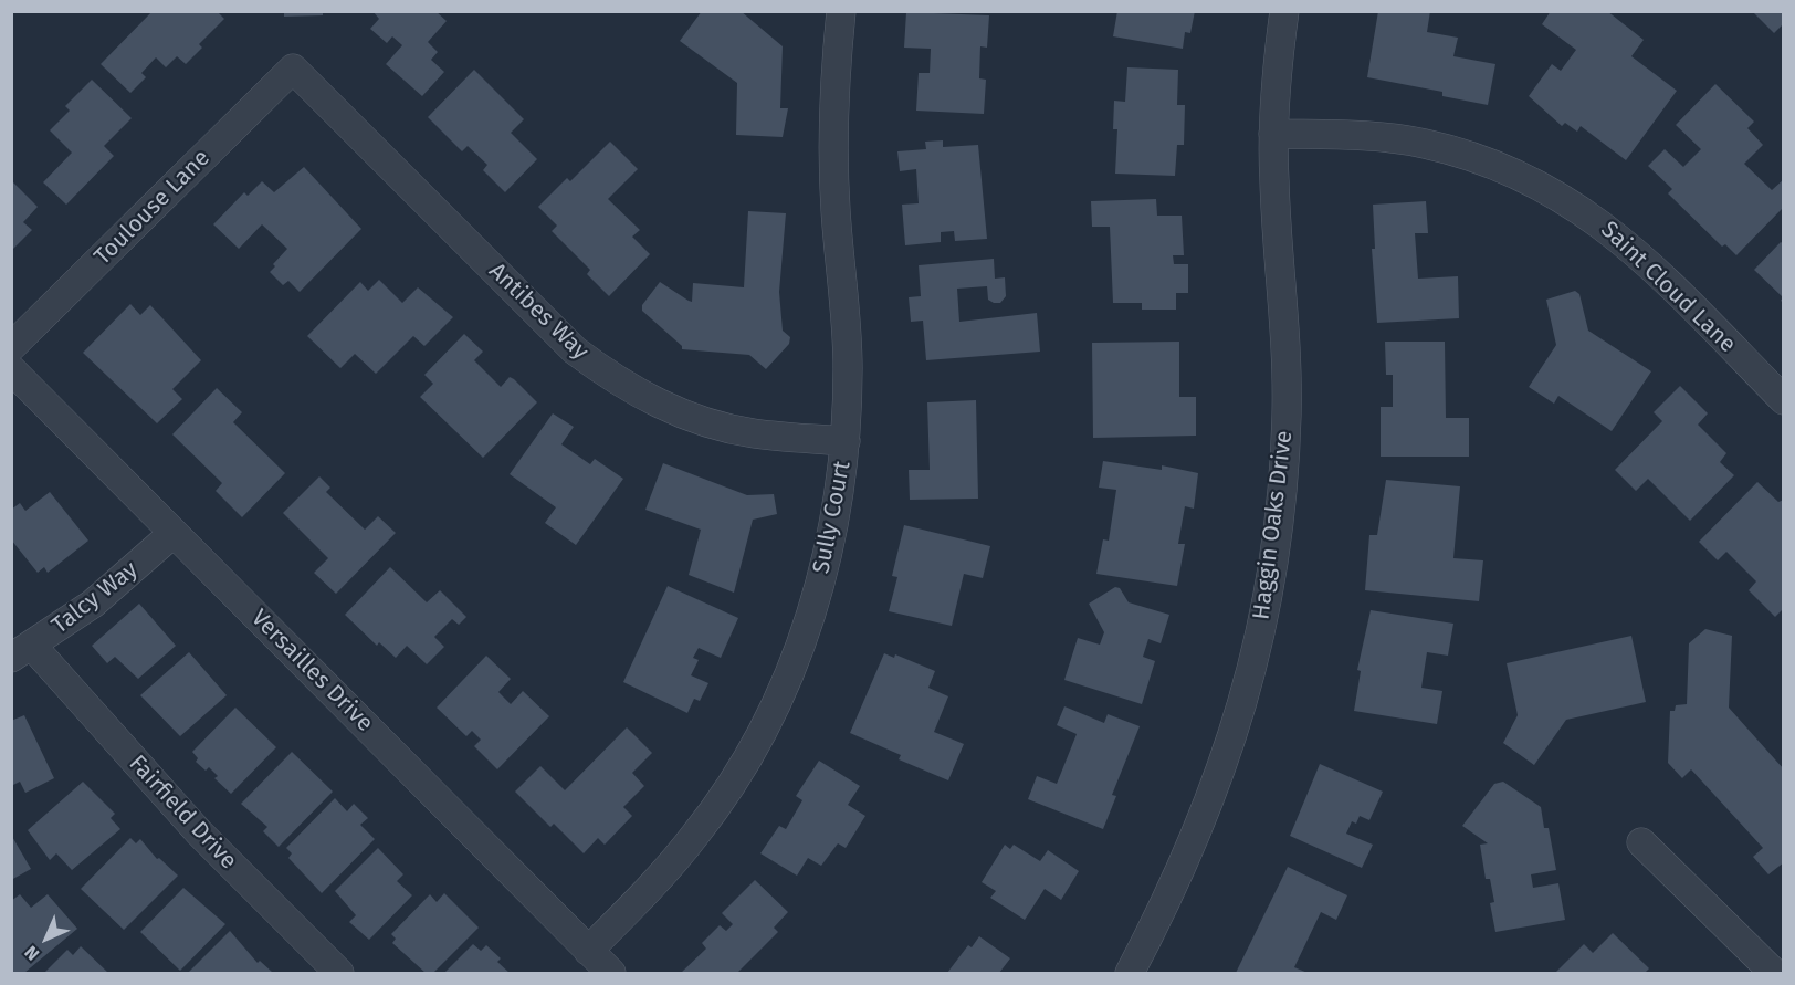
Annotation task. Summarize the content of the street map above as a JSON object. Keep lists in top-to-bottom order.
{
  "streets": {
    "street": [
      "Toulouse Lane",
      "Saint Cloud Lane",
      "Antibes Way",
      "Sully Court",
      "Haggin Oaks Drive",
      "Talcy Way",
      "Versailles Drive",
      "Fairfield Drive"
    ]
  },
  "crossings": [
    ["Toulouse Lane", "Antibes Way"],
    ["Saint Cloud Lane", "Haggin Oaks Drive"],
    ["Antibes Way", "Sully Court"],
    ["Sully Court", "Versailles Drive"],
    ["Talcy Way", "Versailles Drive"],
    ["Talcy Way", "Fairfield Drive"]
  ],
  "north": "bottom left"
}
